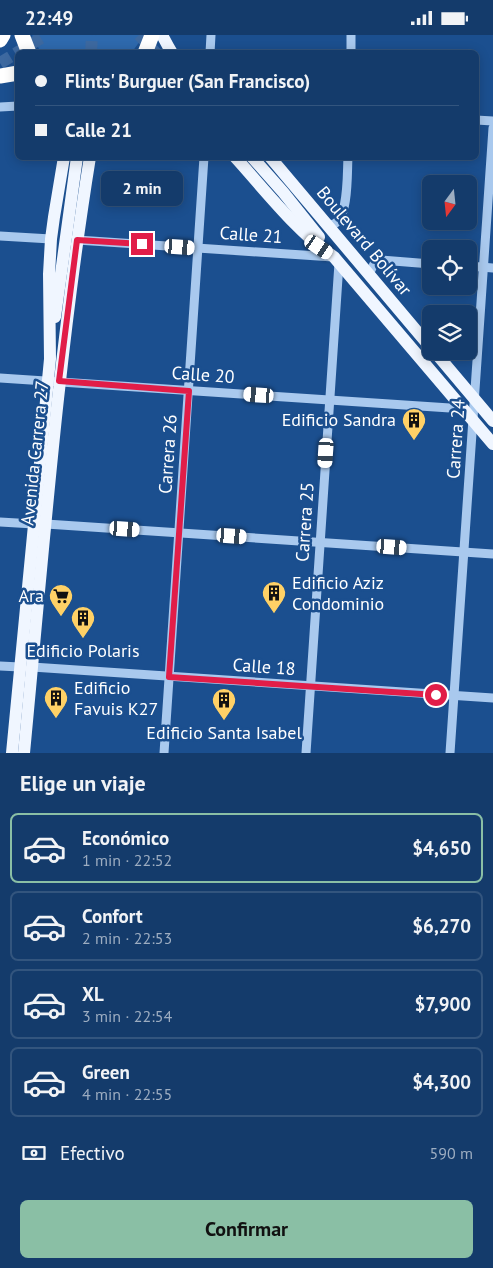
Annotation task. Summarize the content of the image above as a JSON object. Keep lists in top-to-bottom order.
{
  "streets": {
    "main road": ["Boulevard Bolívar", "Avenida Carrera 27"],
    "street": [
      "Calle 21",
      "Calle 20",
      "Carrera 24",
      "Carrera 26",
      "Carrera 25",
      "Calle 18"
    ]
  },
  "crossings": [
    ["Calle 21", "Boulevard Bolívar"],
    ["Calle 21", "Avenida Carrera 27"],
    ["Calle 21", "Carrera 26"],
    ["Calle 21", "Carrera 25"],
    ["Boulevard Bolívar", "Calle 20"],
    ["Boulevard Bolívar", "Carrera 24"],
    ["Boulevard Bolívar", "Carrera 25"],
    ["Calle 20", "Carrera 24"],
    ["Calle 20", "Avenida Carrera 27"],
    ["Calle 20", "Carrera 26"],
    ["Calle 20", "Carrera 25"],
    ["Carrera 24", "Calle 18"],
    ["Avenida Carrera 27", "Calle 18"],
    ["Carrera 26", "Calle 18"],
    ["Carrera 25", "Calle 18"]
  ],
  "places": {
    "building": [
      "Edificio Sandra",
      "Edificio Aziz Condominio",
      "Edificio Polaris",
      "Edificio Favuis K27",
      "Edificio Santa Isabel"
    ],
    "supermarket": ["Ara"]
  },
  "north": "bottom",
  "page": {
    "status": "22:49",
    "banner": ["Flints' Burguer (San Francisco)", "Calle 21"],
    "bubble": "2 min",
    "heading": "Elige un viaje",
    "list": [
      {
        "name": "Económico",
        "note": "1 min · 22:52",
        "value": "$4,650"
      },
      {
        "name": "Confort",
        "note": "2 min · 22:53",
        "value": "$6,270"
      },
      {
        "name": "XL",
        "note": "3 min · 22:54",
        "value": "$7,900"
      },
      {
        "name": "Green",
        "note": "4 min · 22:55",
        "value": "$4,300"
      }
    ],
    "pay": ["Efectivo", "590 m"],
    "buttons": "Confirmar"
  }
}
